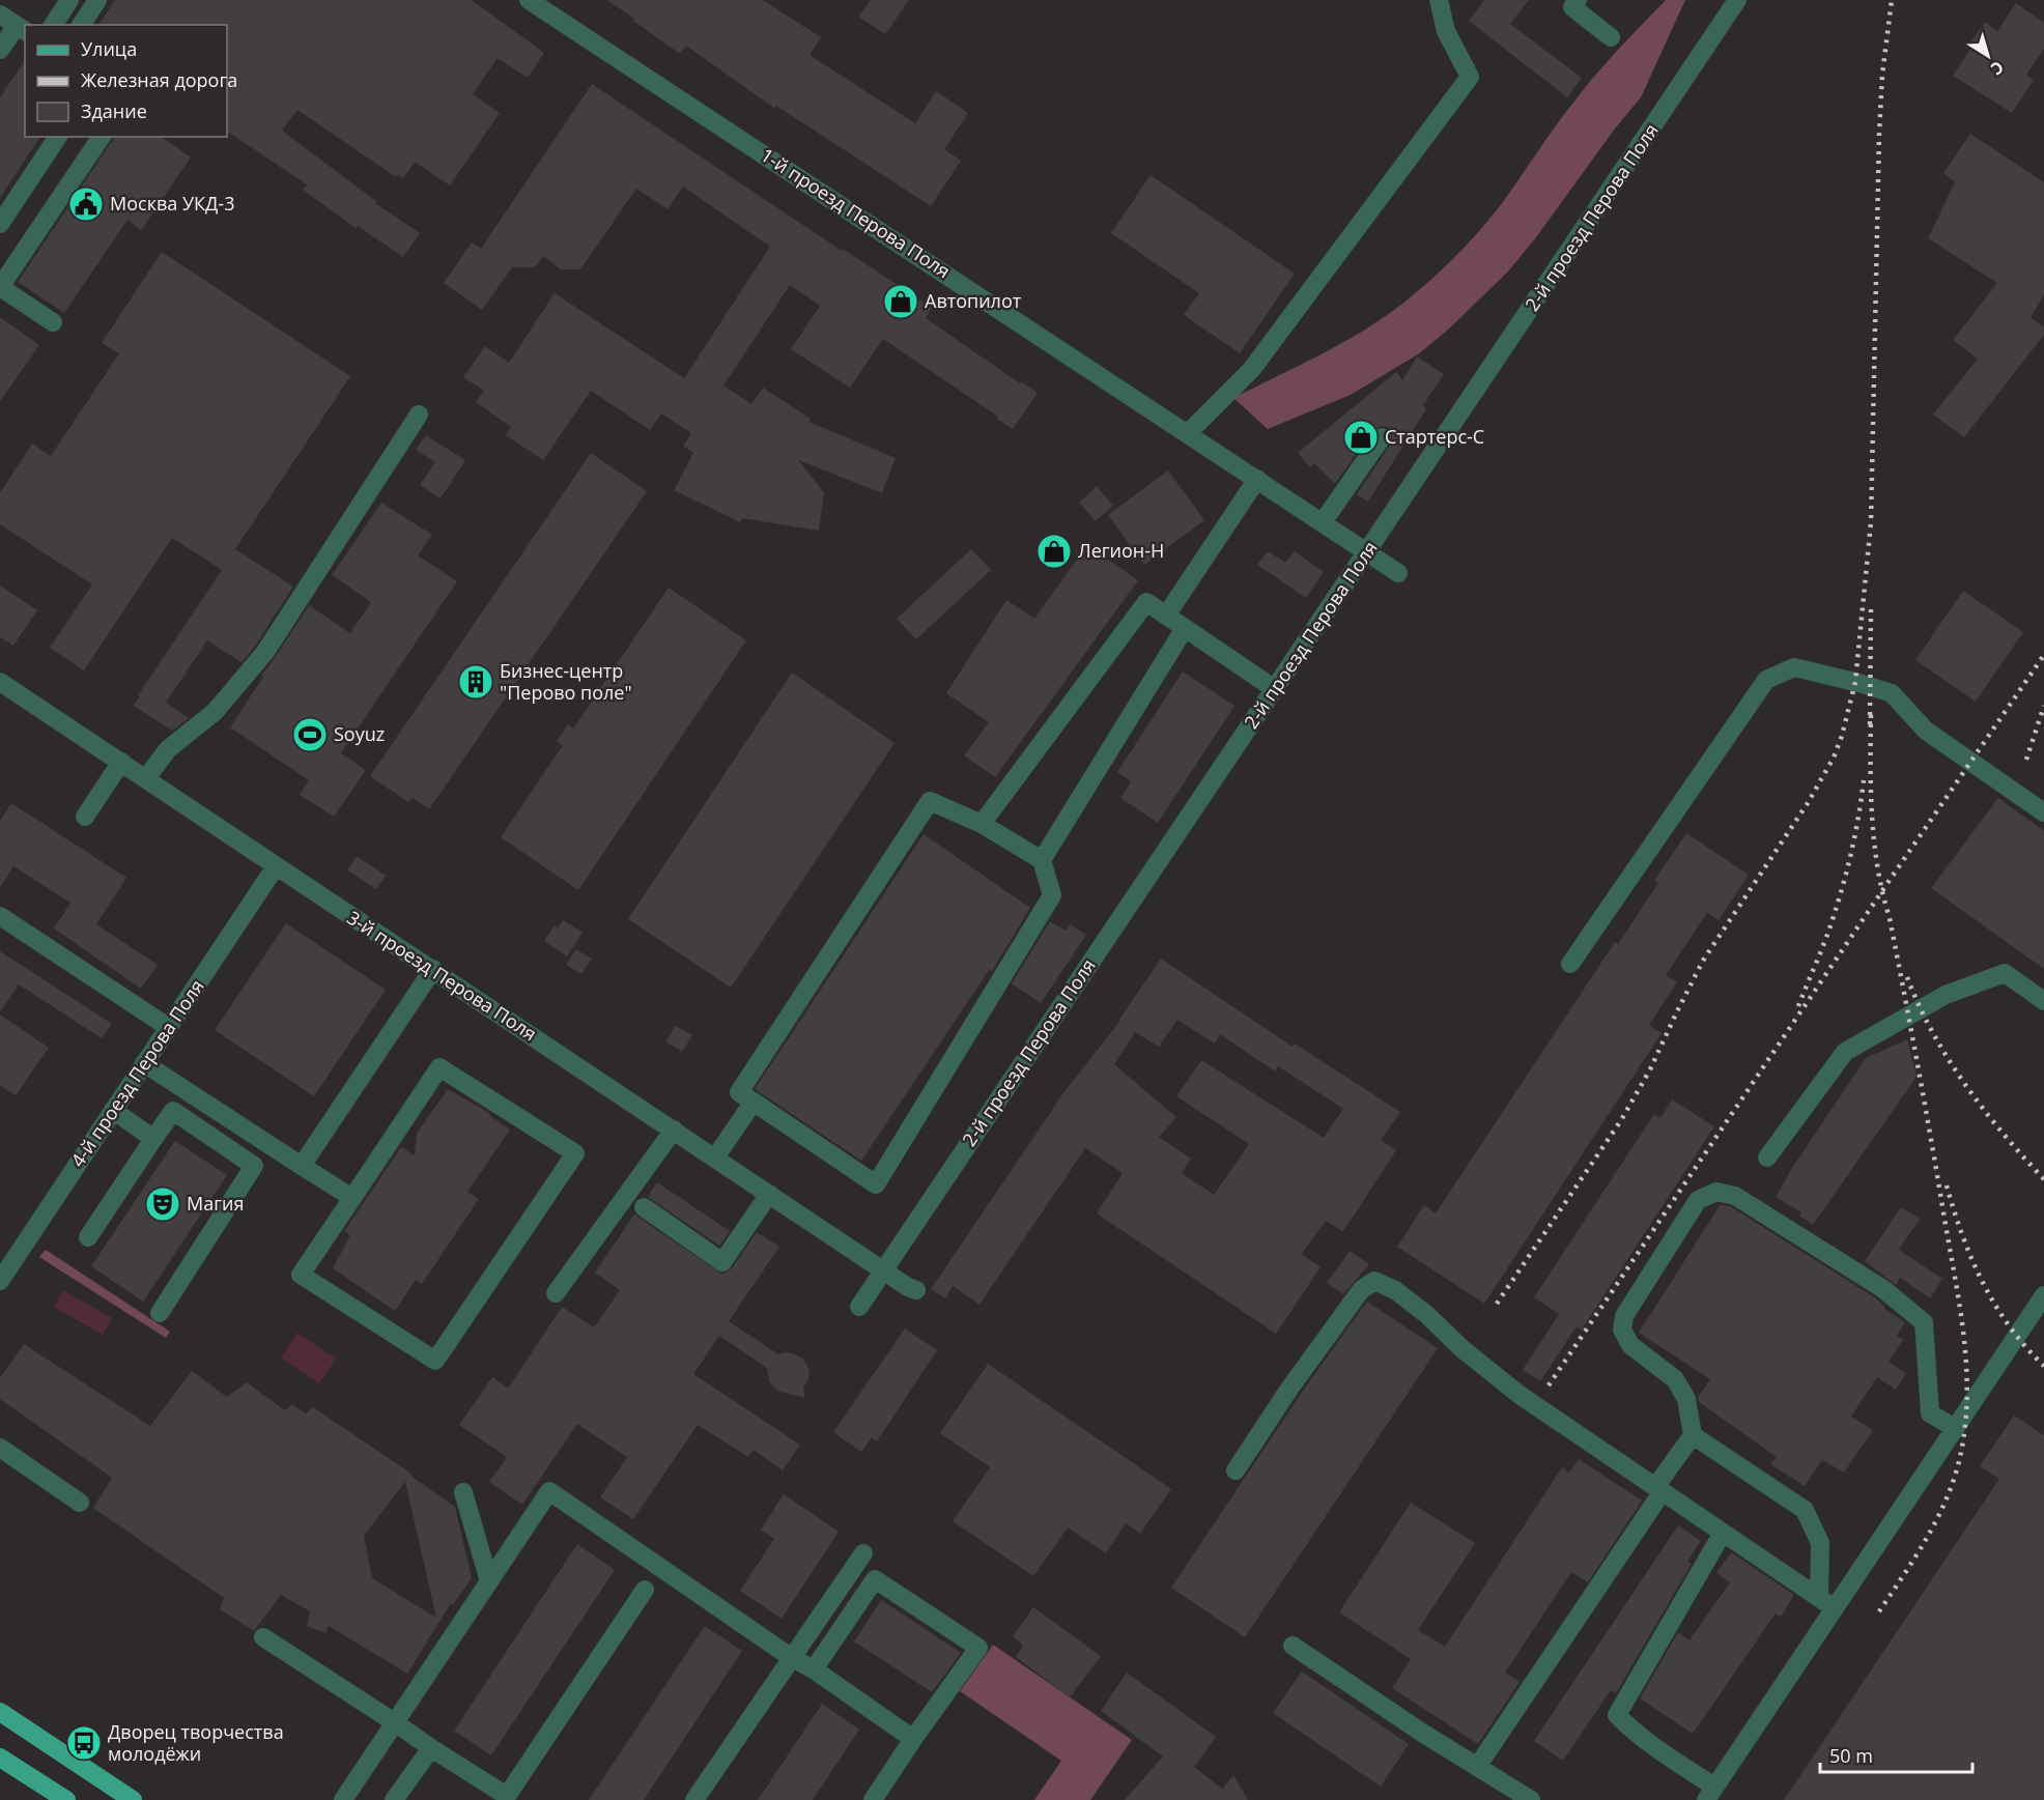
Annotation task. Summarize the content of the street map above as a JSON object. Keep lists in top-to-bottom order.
{
  "streets": {
    "street": [
      "1-й проезд Перова Поля",
      "2-й проезд Перова Поля",
      "3-й проезд Перова Поля",
      "4-й проезд Перова Поля"
    ]
  },
  "crossings": [
    ["1-й проезд Перова Поля", "2-й проезд Перова Поля"],
    ["2-й проезд Перова Поля", "3-й проезд Перова Поля"],
    ["3-й проезд Перова Поля", "4-й проезд Перова Поля"]
  ],
  "places": {
    "public building": ["Москва УКД-3"],
    "shop": ["Автопилот", "Стартерс-С", "Легион-Н"],
    "building": ["Бизнес-центр \"Перово поле\""],
    "sports": ["Soyuz"],
    "theatre": ["Магия"],
    "bus stop": ["Дворец творчества молодёжи"]
  },
  "legend": ["Улица", "Железная дорога", "Здание"],
  "scale_bar": "50 m",
  "north": "bottom right"
}
